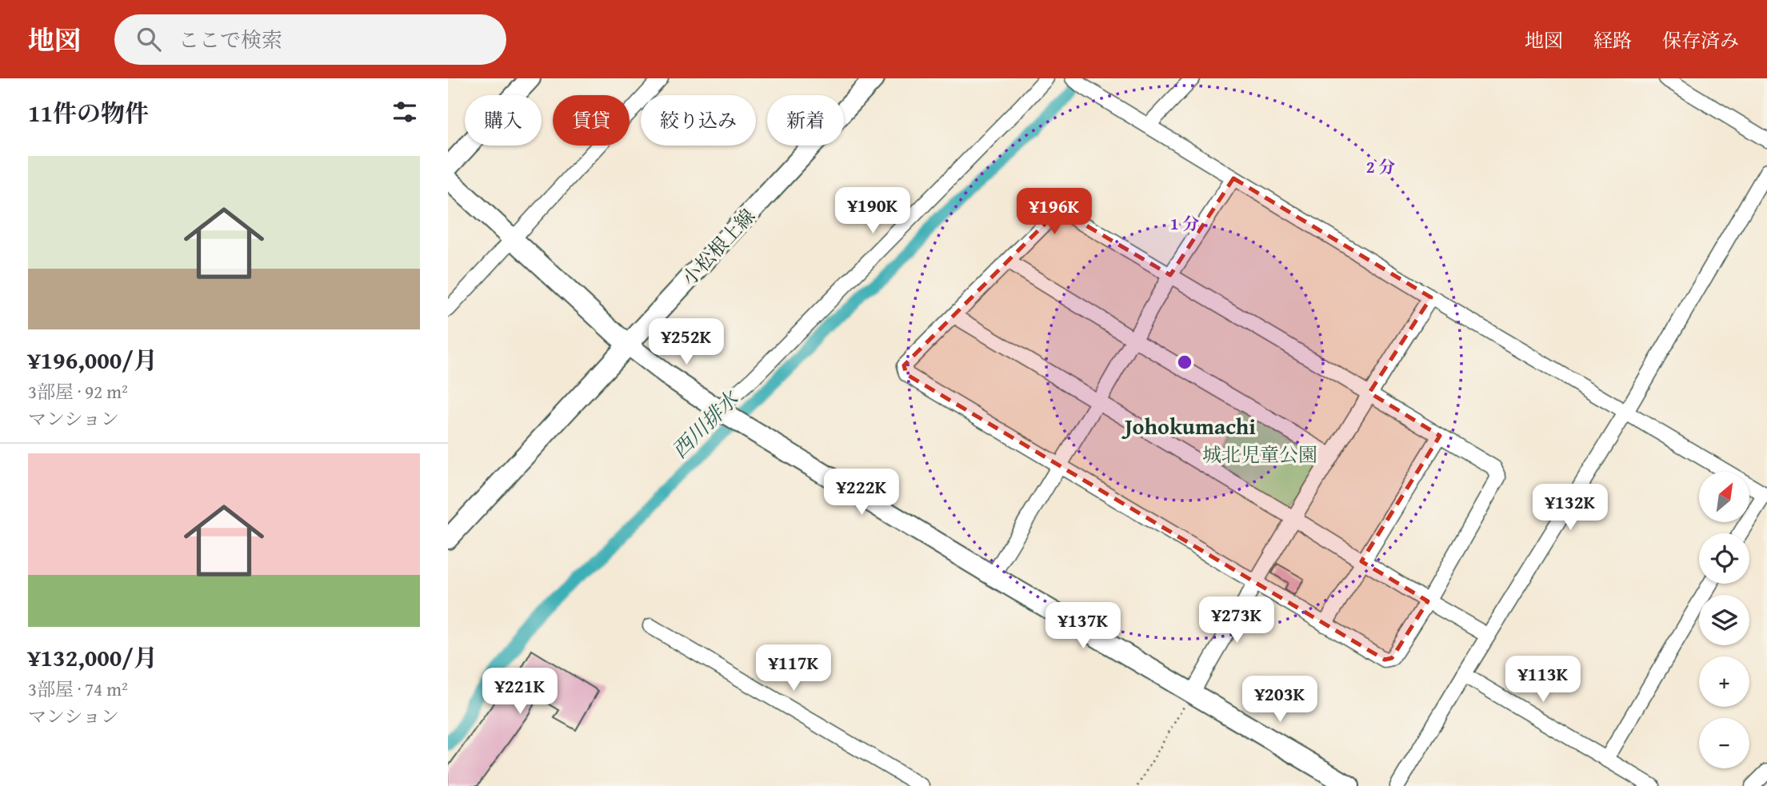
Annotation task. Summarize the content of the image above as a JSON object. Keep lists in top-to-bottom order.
{
  "streets": {
    "street": ["小松根上線"]
  },
  "districts": ["Johokumachi"],
  "water": ["西川排水"],
  "parks": ["城北児童公園"],
  "north": "top right",
  "page": {
    "header": "地図",
    "search": "ここで検索",
    "nav": ["地図", "経路", "保存済み"],
    "heading": "11件の物件",
    "chip": [
      "購入",
      "賃貸",
      "絞り込み",
      "新着"
    ],
    "list": [
      {
        "name": "¥196,000/月",
        "note": "3部屋 · 92 m² · マンション"
      },
      {
        "name": "¥132,000/月",
        "note": "3部屋 · 74 m² · マンション"
      }
    ],
    "price": [
      "¥190K",
      "¥196K",
      "¥252K",
      "¥222K",
      "¥132K",
      "¥273K",
      "¥137K",
      "¥117K",
      "¥113K",
      "¥221K",
      "¥203K"
    ],
    "map_buttons": ["+", "−"]
  },
  "rings": ["2 分", "1 分"]
}
